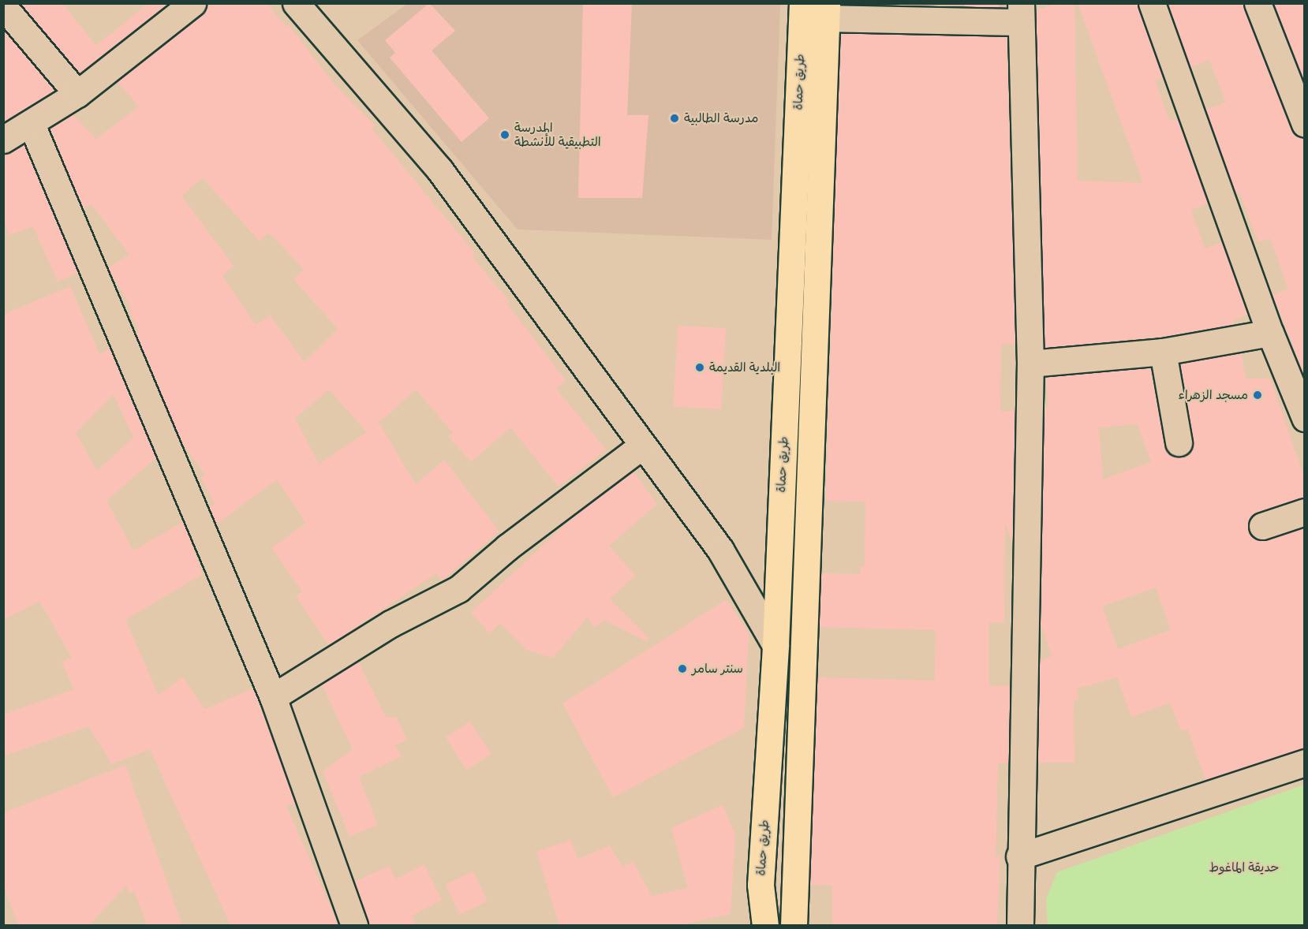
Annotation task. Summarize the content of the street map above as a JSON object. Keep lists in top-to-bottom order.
{
  "streets": {
    "main road": ["طريق حماة"]
  },
  "parks": ["حديقة الماغوط"],
  "places": [
    "مدرسة الطالبية",
    "المدرسة التطبيقية للأنشطة",
    "البلدية القديمة",
    "مسجد الزهراء",
    "سنتر سامر"
  ]
}
